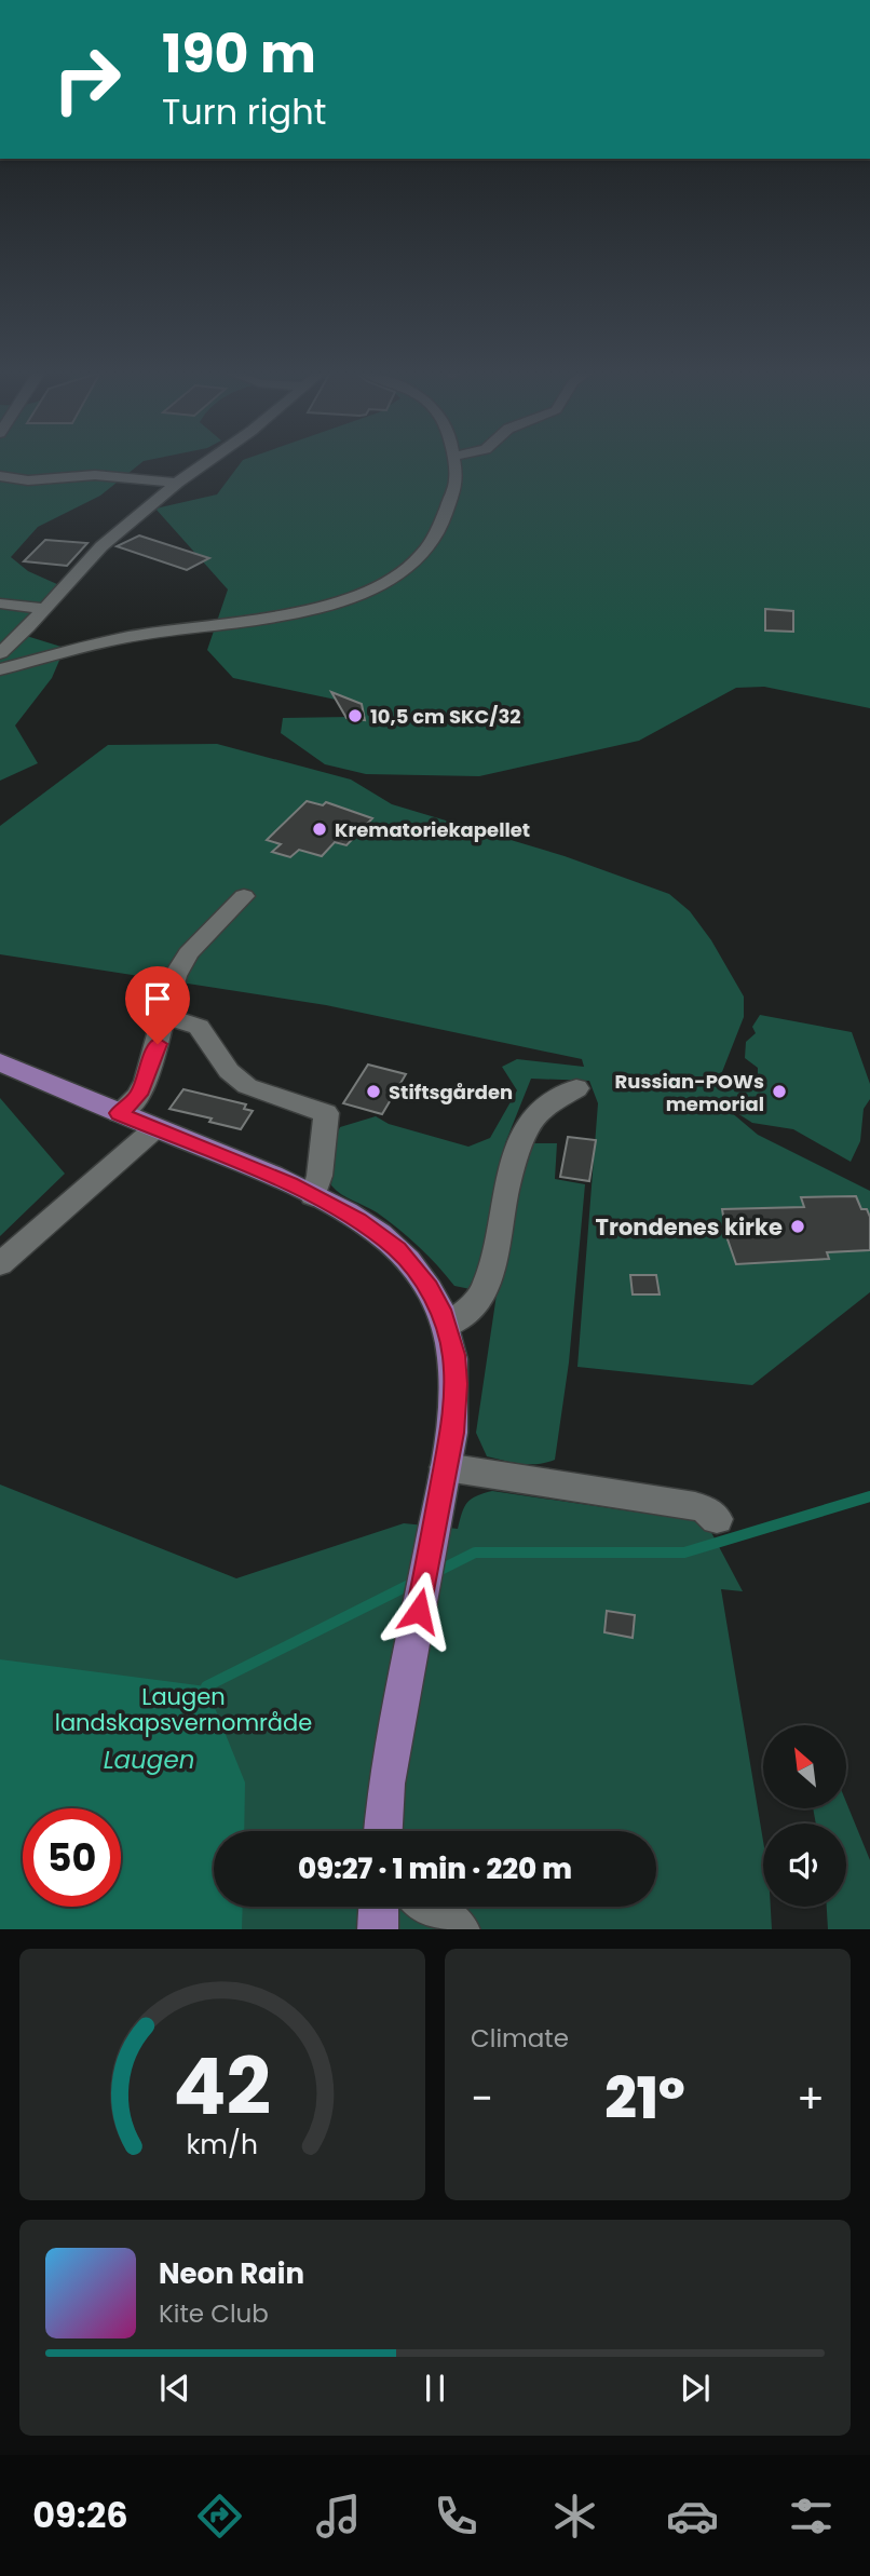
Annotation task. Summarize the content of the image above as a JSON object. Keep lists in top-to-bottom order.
{
  "water": ["Laugen"],
  "parks": ["Laugen landskapsvernområde"],
  "places": [
    "10,5 cm SKC/32",
    "Krematoriekapellet",
    "Stiftsgården",
    "Russian-POWs memorial",
    "Trondenes kirke"
  ],
  "north": "top left",
  "page": {
    "turn": ["190 m", "Turn right"],
    "limit": "50",
    "trip": "09:27 · 1 min · 220 m",
    "tile": "Climate",
    "heat": ["−", "21°", "+"],
    "song": ["Neon Rain", "Kite Club"],
    "tabs": "09:26",
    "gauge": ["42", "km/h"]
  }
}
